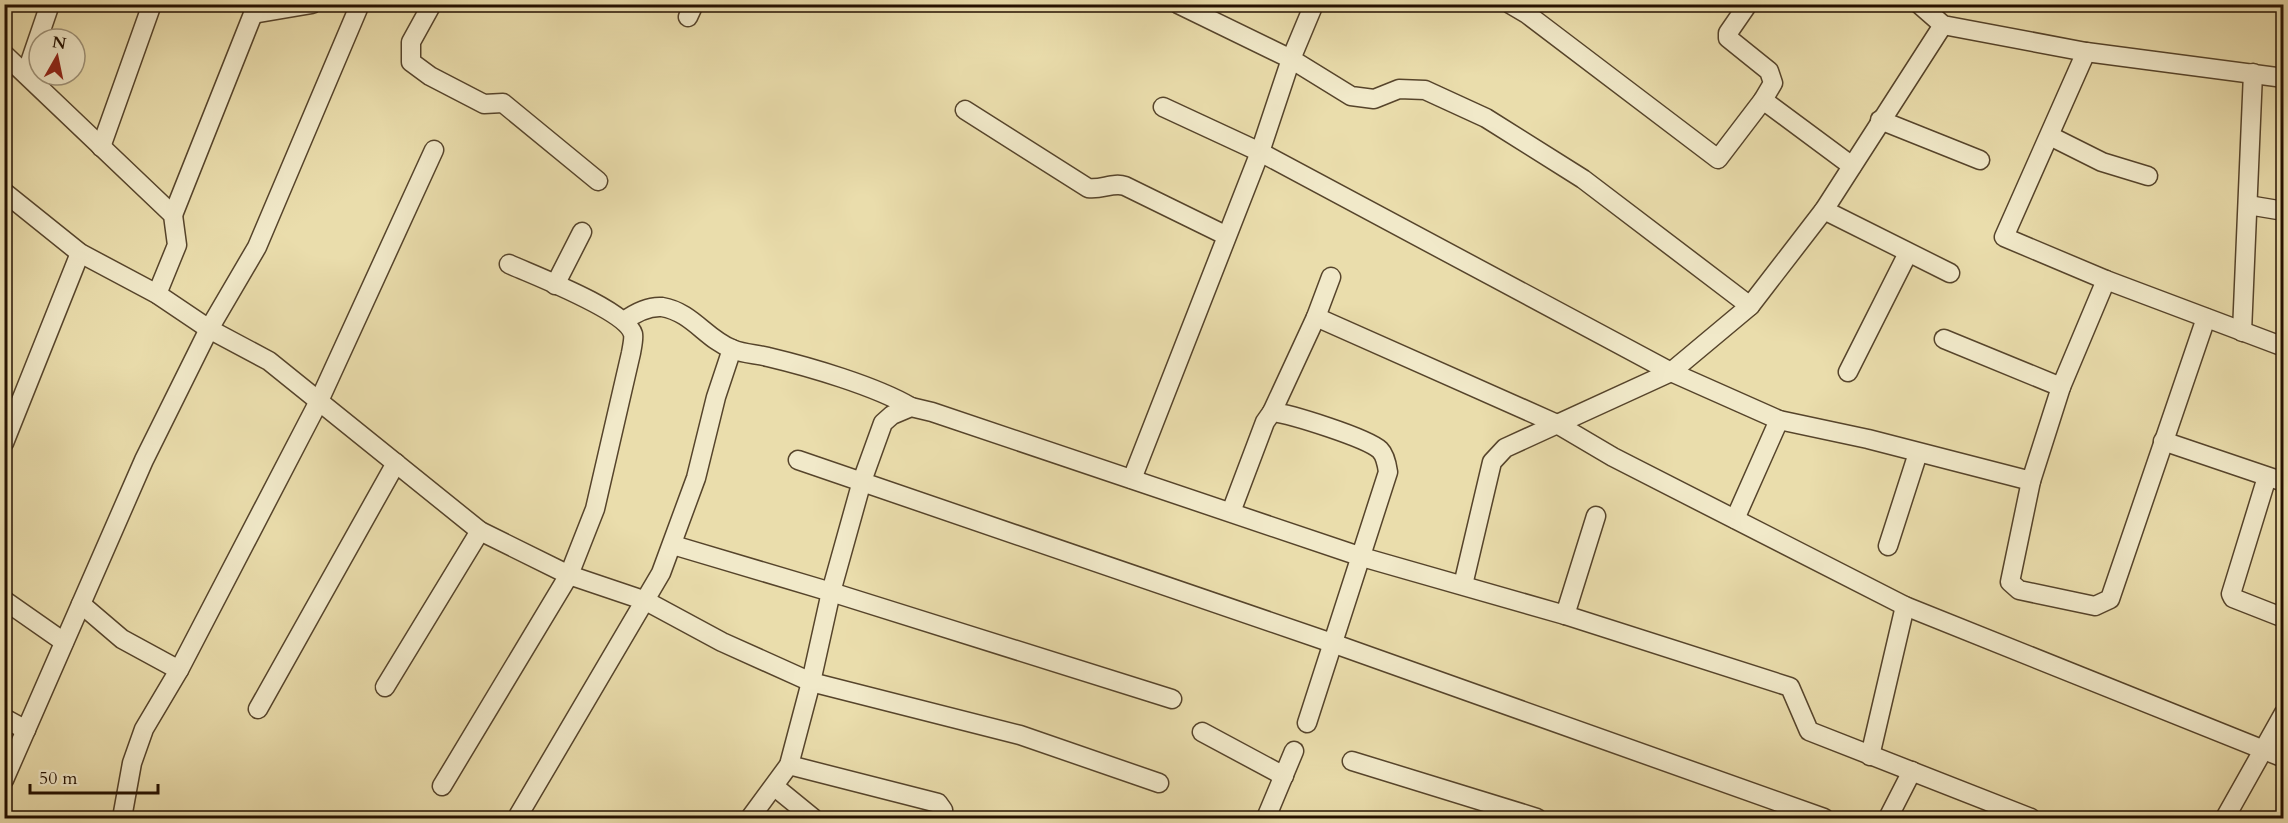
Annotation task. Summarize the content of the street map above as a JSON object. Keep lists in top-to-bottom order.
{
  "scale_bar": "50 m",
  "north": "top"
}
